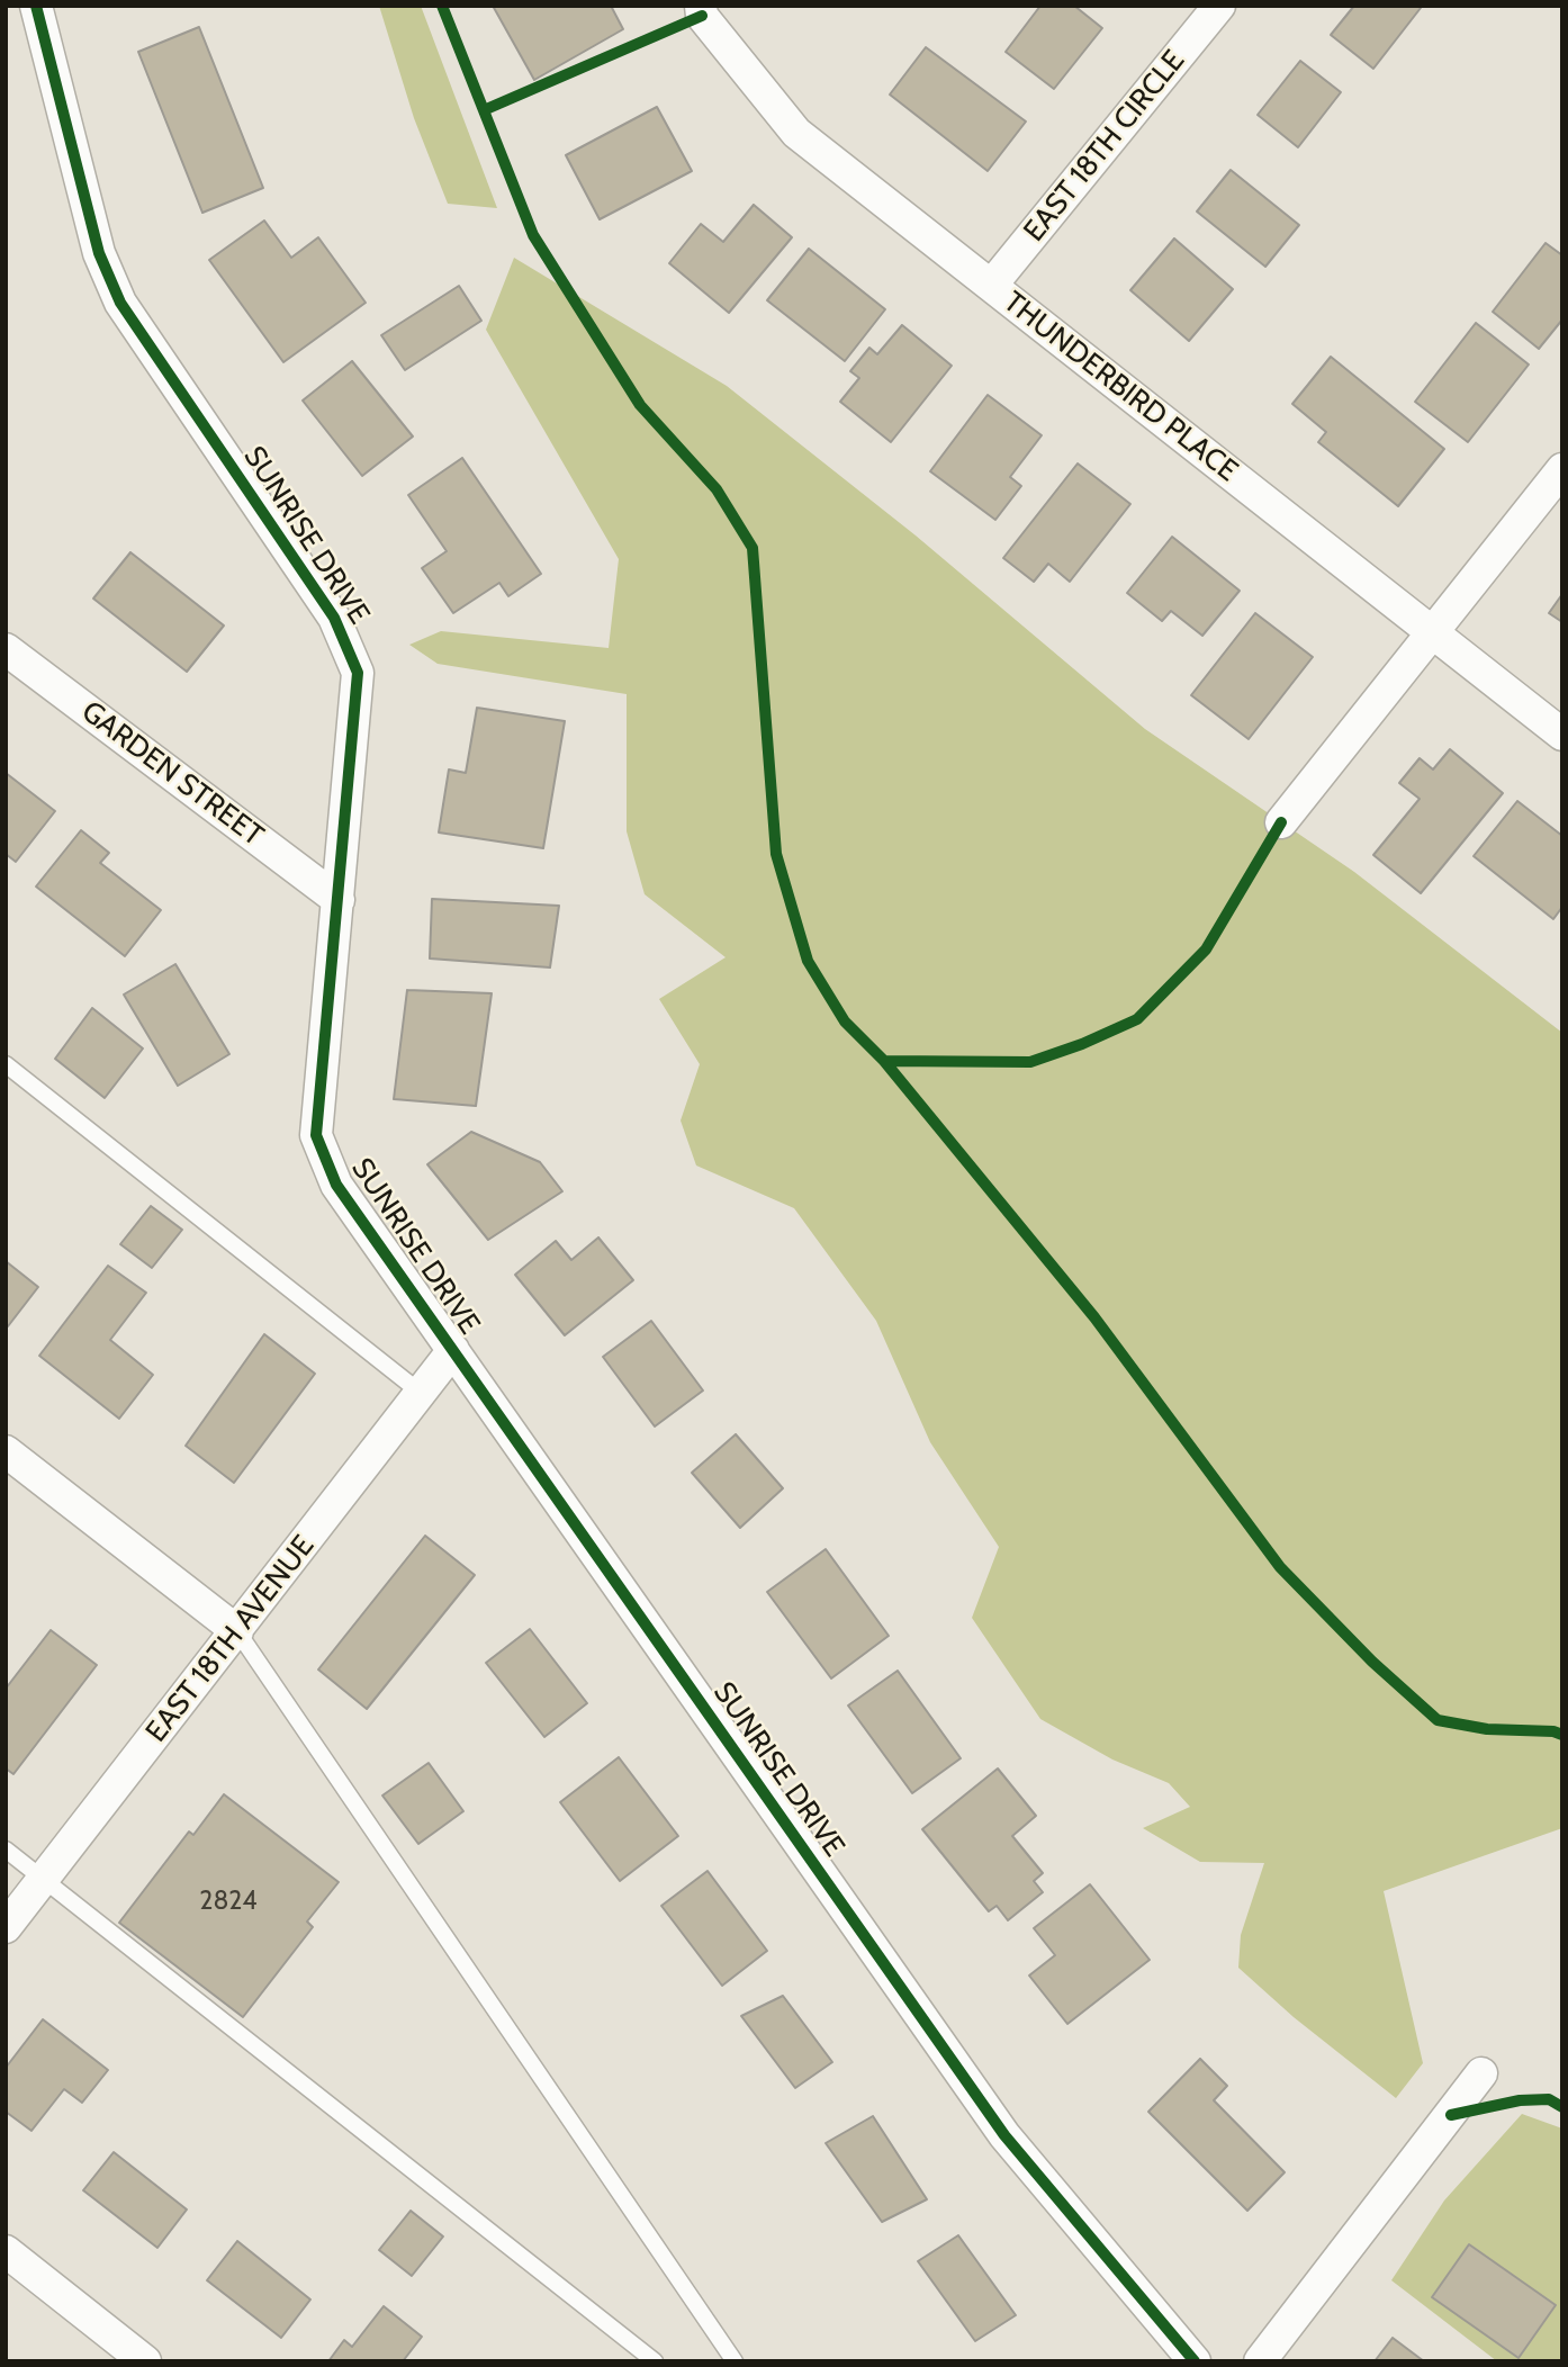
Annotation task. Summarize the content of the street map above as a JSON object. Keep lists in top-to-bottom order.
{
  "streets": {
    "street": [
      "EAST 18TH CIRCLE",
      "THUNDERBIRD PLACE",
      "SUNRISE DRIVE",
      "GARDEN STREET",
      "EAST 18TH AVENUE"
    ]
  },
  "crossings": [
    ["EAST 18TH CIRCLE", "THUNDERBIRD PLACE"],
    ["SUNRISE DRIVE", "GARDEN STREET"],
    ["SUNRISE DRIVE", "EAST 18TH AVENUE"]
  ],
  "house_numbers": ["2824"]
}
